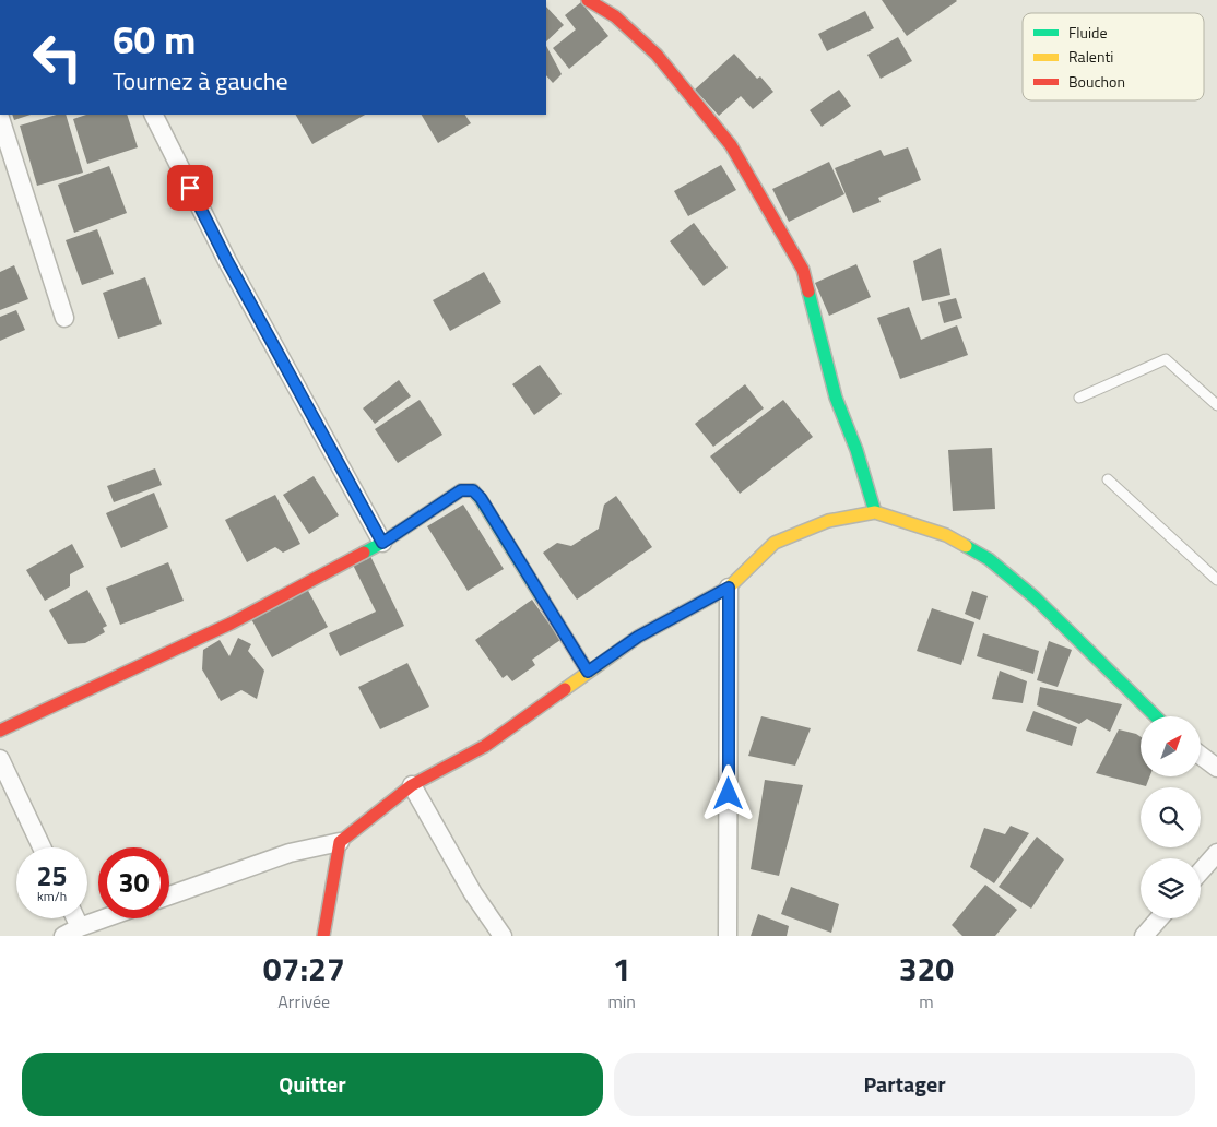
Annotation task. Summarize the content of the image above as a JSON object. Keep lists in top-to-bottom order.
{
  "legend": ["Fluide", "Ralenti", "Bouchon"],
  "north": "top right",
  "page": {
    "turn": ["60 m", "Tournez à gauche"],
    "speed": "25 km/h",
    "limit": "30",
    "eta": [
      "07:27",
      "Arrivée",
      "1",
      "min",
      "320",
      "m"
    ],
    "buttons": ["Quitter", "Partager"]
  }
}
